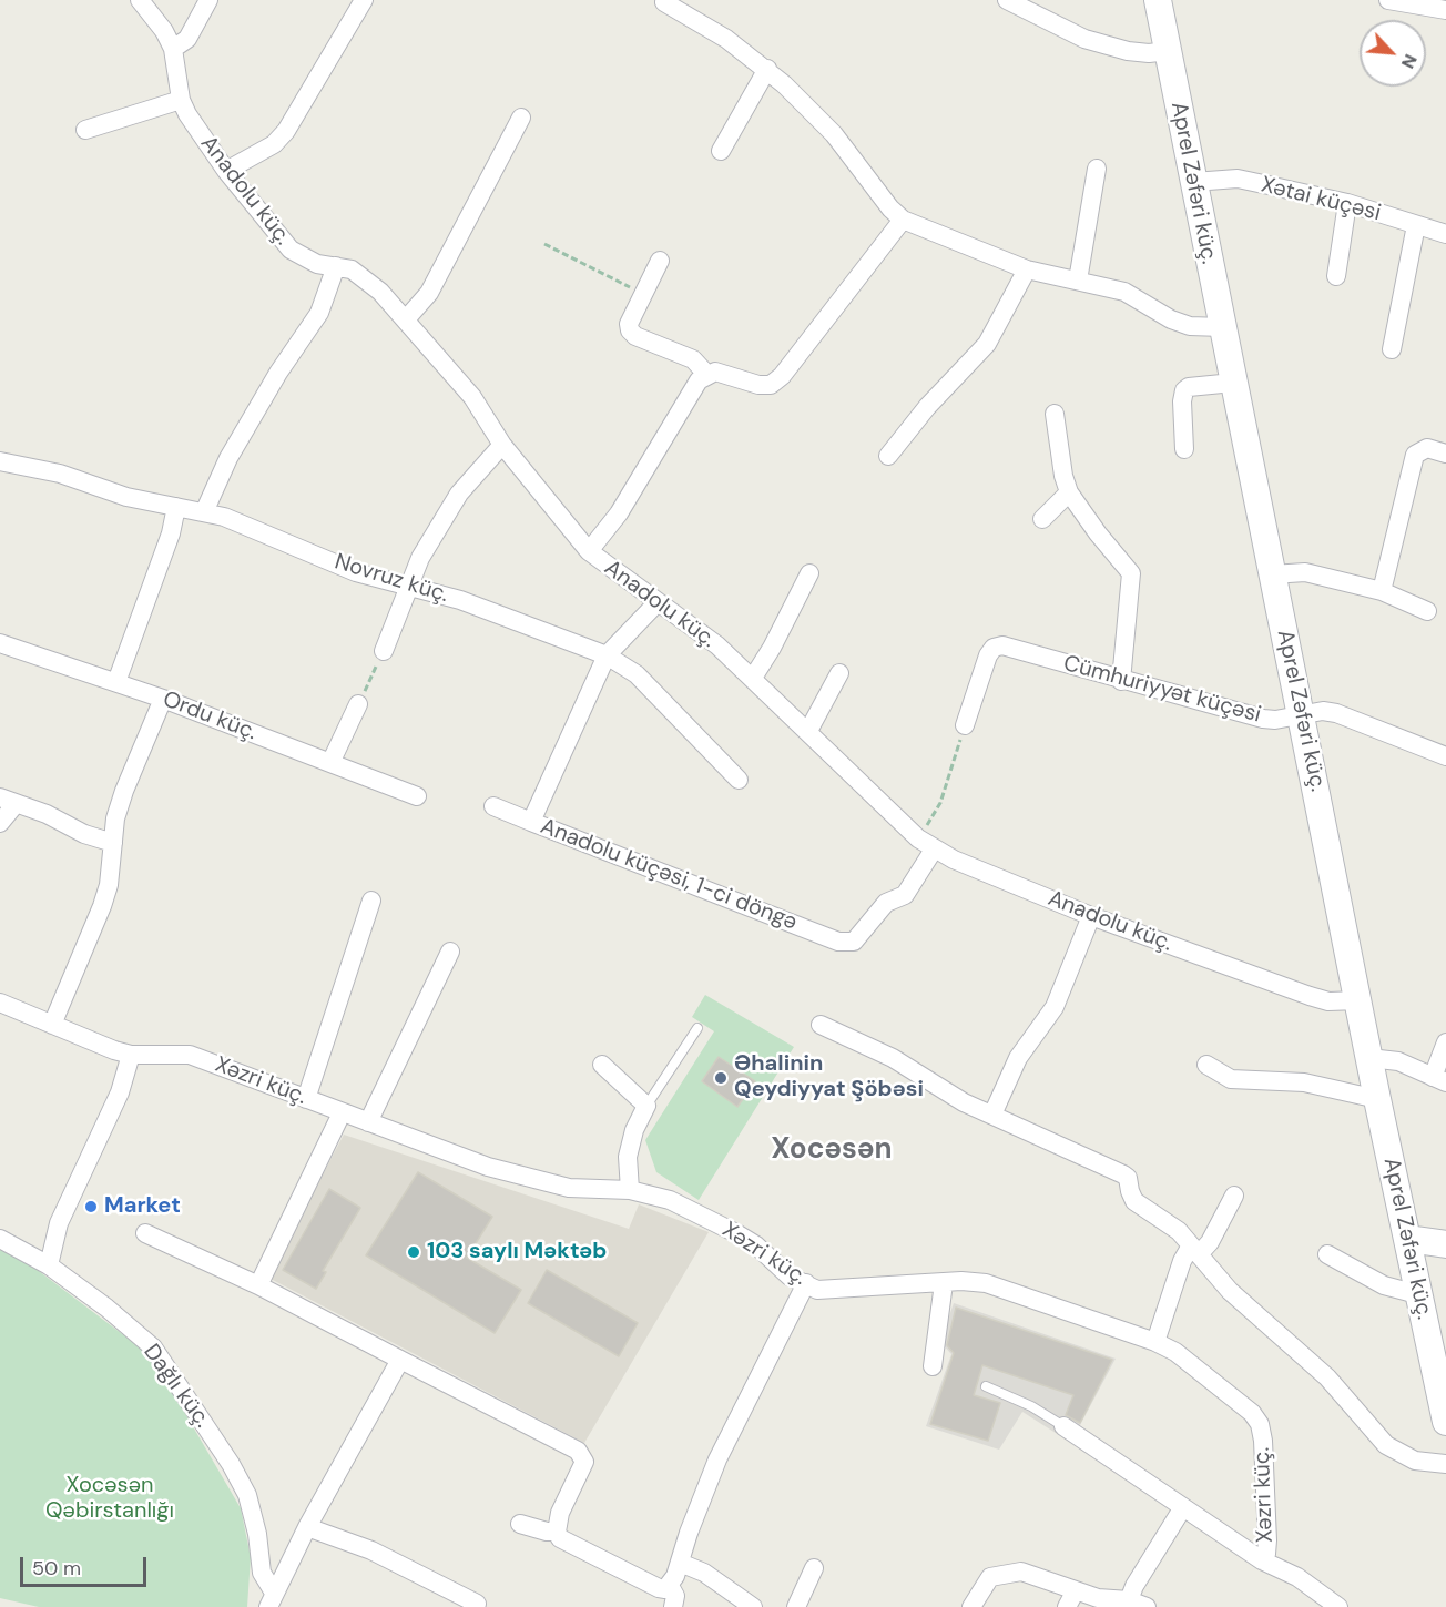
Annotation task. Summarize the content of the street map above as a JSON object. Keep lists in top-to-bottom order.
{
  "streets": {
    "street": [
      "Aprel Zəfəri küç.",
      "Anadolu küç.",
      "Xətai küçəsi",
      "Novruz küç.",
      "Cümhuriyyət küçəsi",
      "Ordu küç.",
      "Anadolu küçəsi, 1-ci döngə",
      "Xəzri küç.",
      "Dağlı küç."
    ]
  },
  "crossings": [
    ["Aprel Zəfəri küç.", "Anadolu küç."],
    ["Aprel Zəfəri küç.", "Xətai küçəsi"],
    ["Aprel Zəfəri küç.", "Cümhuriyyət küçəsi"],
    ["Anadolu küç.", "Anadolu küçəsi, 1-ci döngə"],
    ["Novruz küç.", "Anadolu küçəsi, 1-ci döngə"]
  ],
  "districts": ["Xocəsən"],
  "parks": ["Xocəsən Qəbirstanlığı"],
  "places": ["Əhalinin Qeydiyyat Şöbəsi", "Market", "103 saylı Məktəb"],
  "scale_bar": "50 m",
  "north": "bottom right"
}
